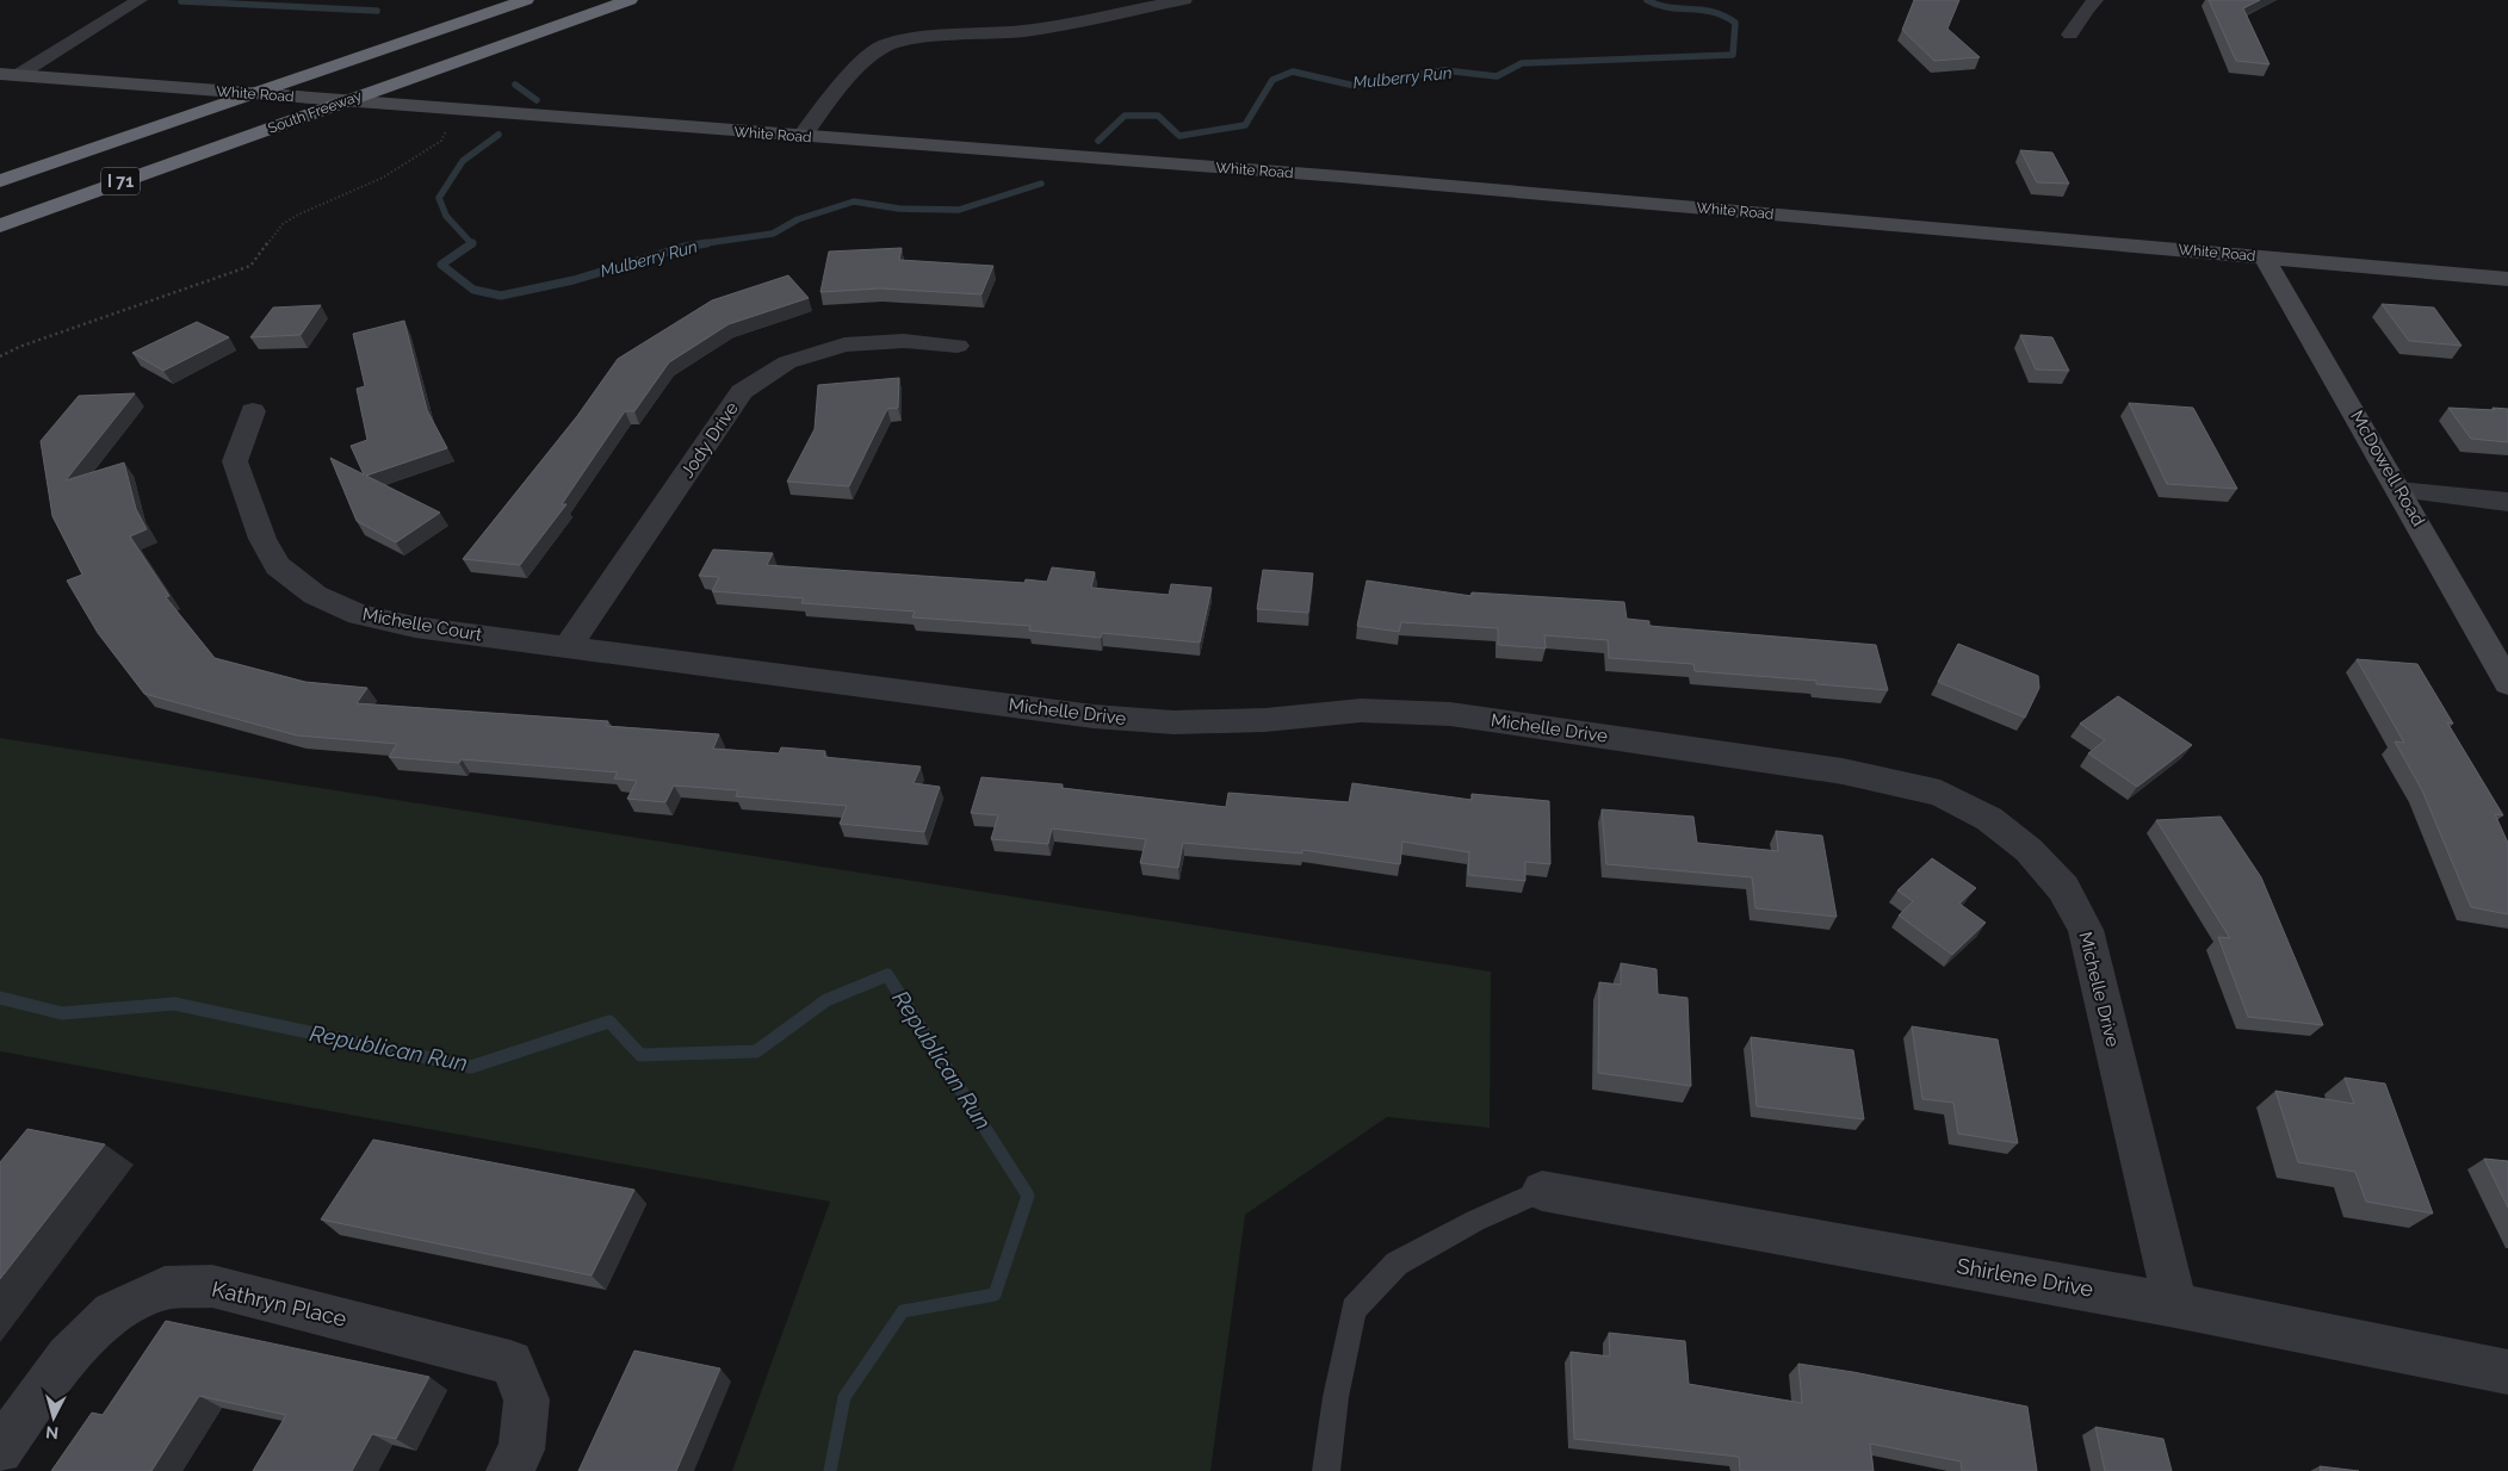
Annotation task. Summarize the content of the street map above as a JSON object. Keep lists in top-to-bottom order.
{
  "streets": {
    "highway": ["South Freeway", "I 71"],
    "street": [
      "White Road",
      "Jody Drive",
      "McDowell Road",
      "Michelle Court",
      "Michelle Drive",
      "Shirlene Drive",
      "Kathryn Place"
    ]
  },
  "crossings": [
    ["White Road", "McDowell Road"],
    ["Jody Drive", "Michelle Court"],
    ["Jody Drive", "Michelle Drive"],
    ["Michelle Court", "Michelle Drive"],
    ["Michelle Drive", "Shirlene Drive"]
  ],
  "water": ["Mulberry Run", "Republican Run"],
  "north": "bottom"
}
